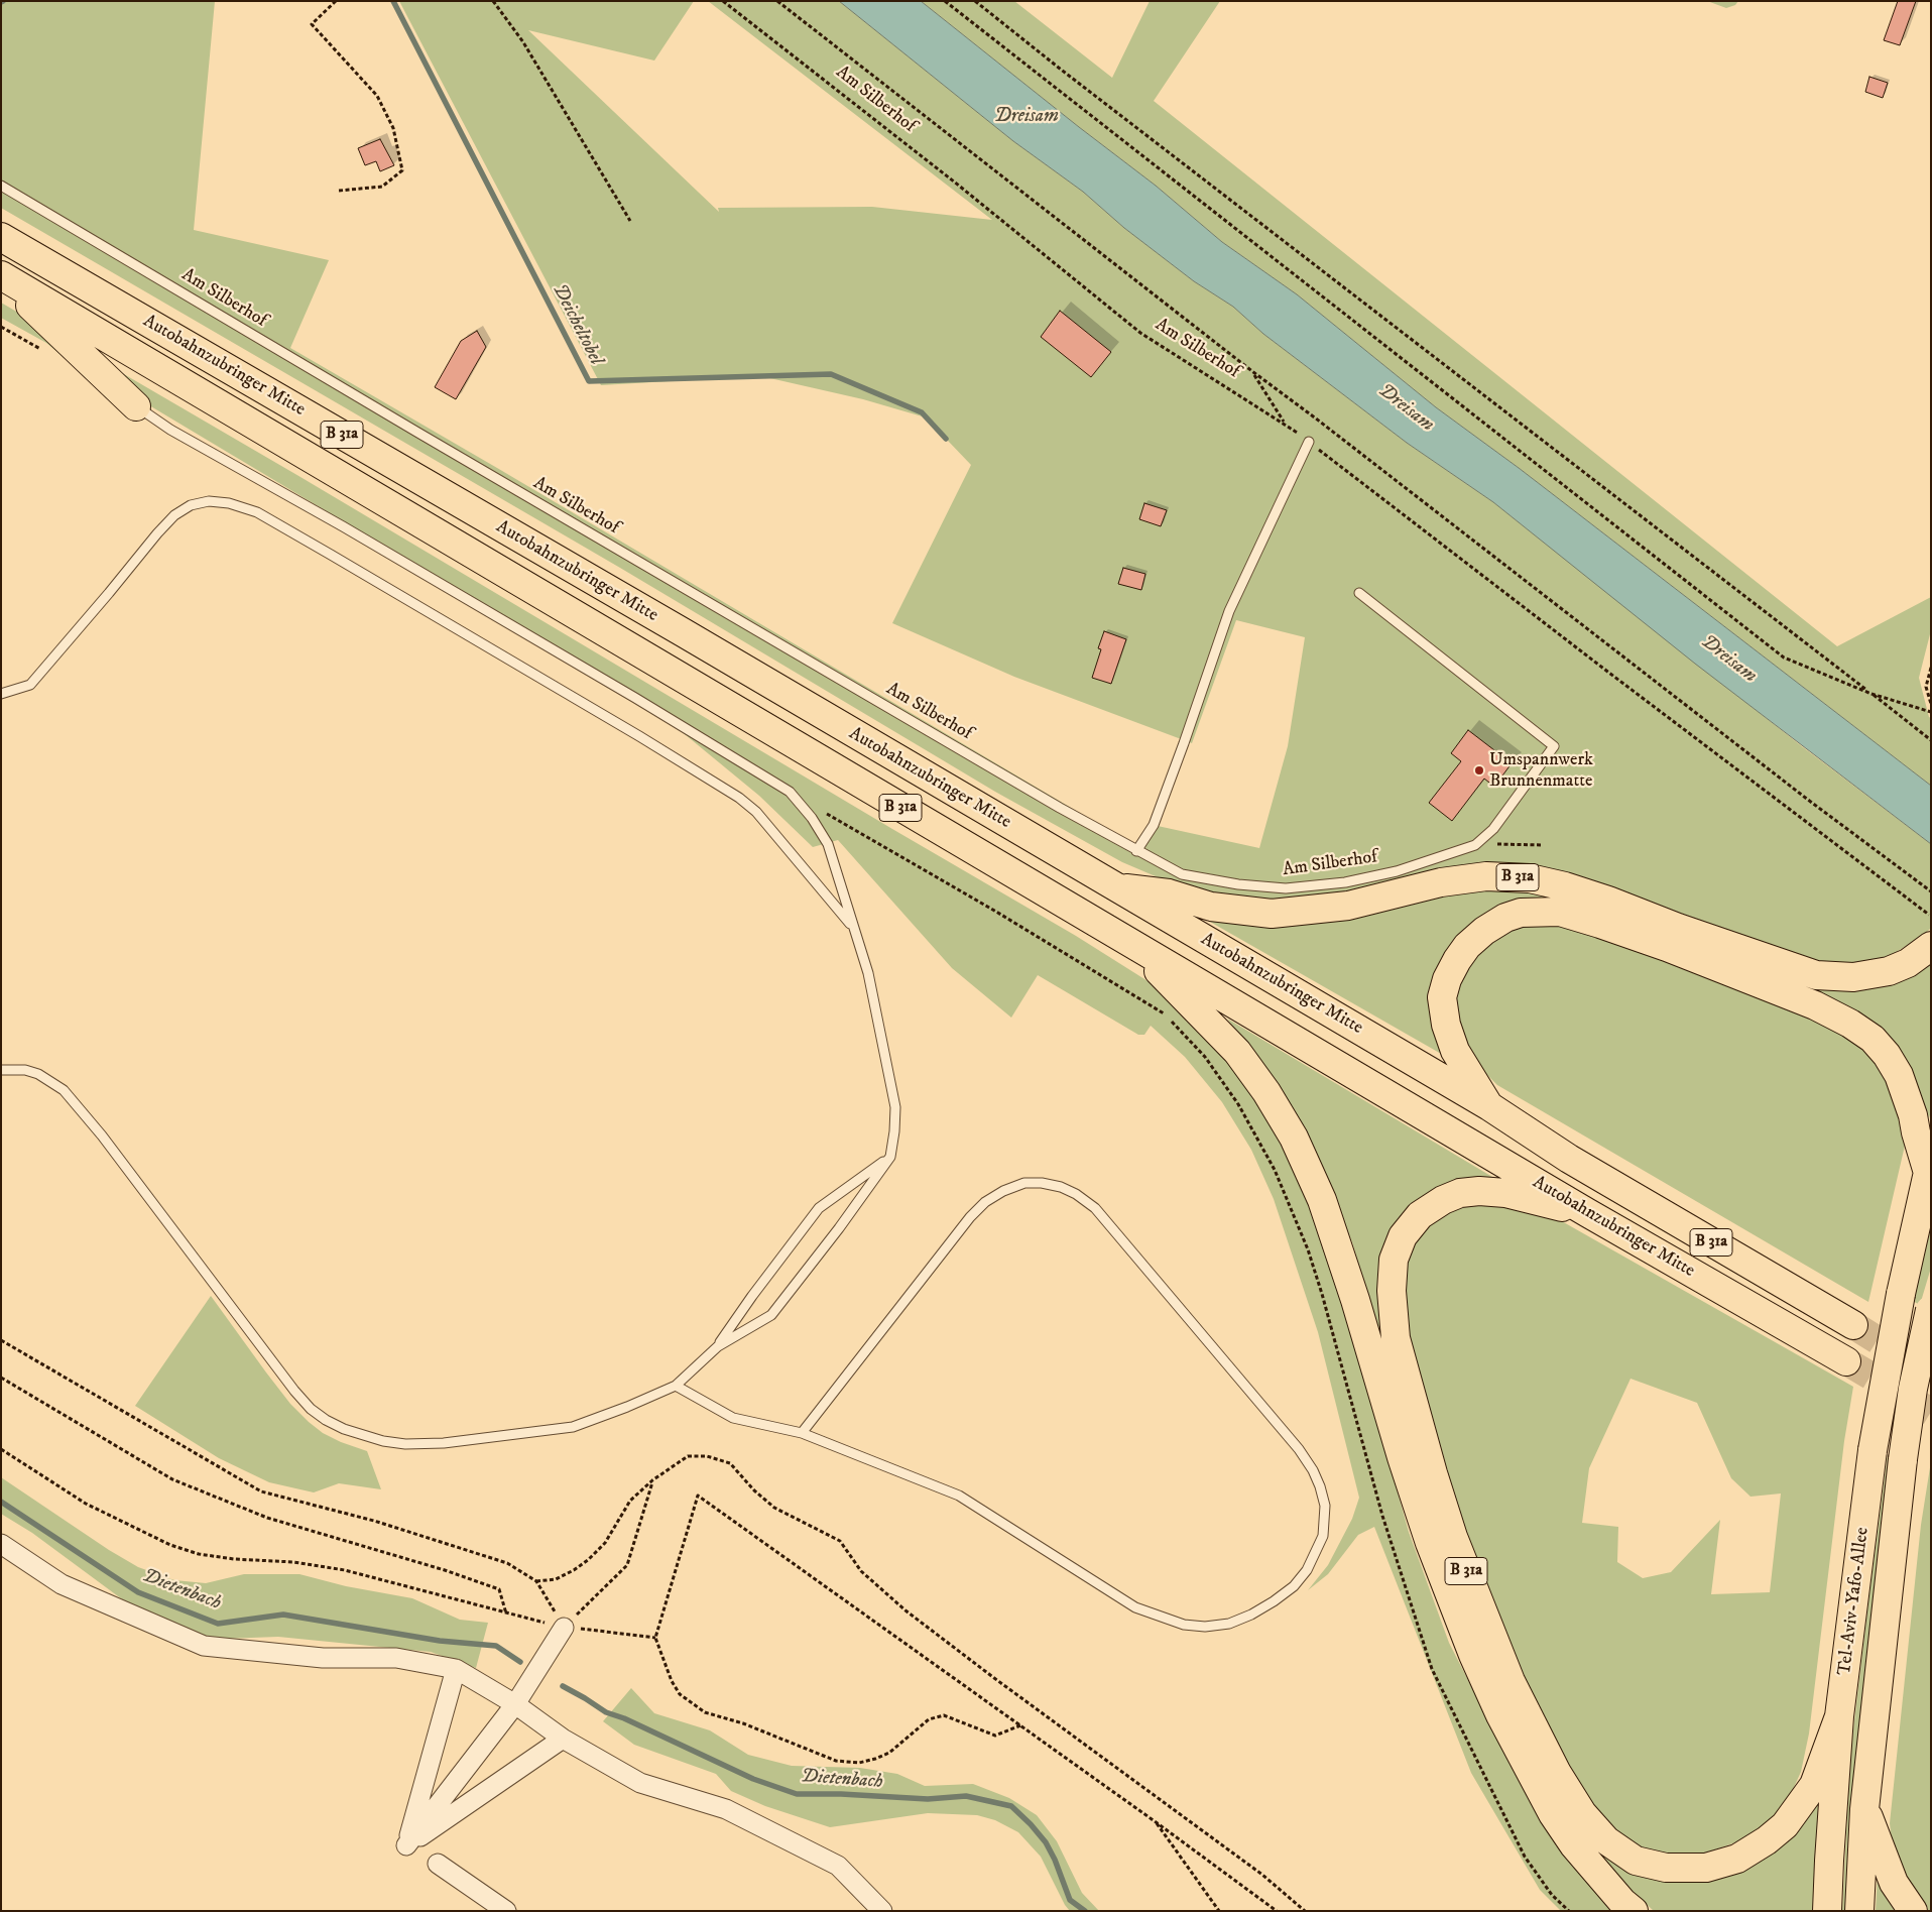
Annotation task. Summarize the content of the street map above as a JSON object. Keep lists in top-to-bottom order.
{
  "streets": {
    "highway": ["Autobahnzubringer Mitte", "B 31a", "Tel-Aviv-Yafo-Allee"],
    "lane": ["Am Silberhof"]
  },
  "crossings": [
    ["Autobahnzubringer Mitte", "B 31a"],
    ["B 31a", "Tel-Aviv-Yafo-Allee"]
  ],
  "water": ["Dreisam", "Deicheltobel", "Dietenbach"],
  "places": ["Umspannwerk Brunnenmatte"]
}
